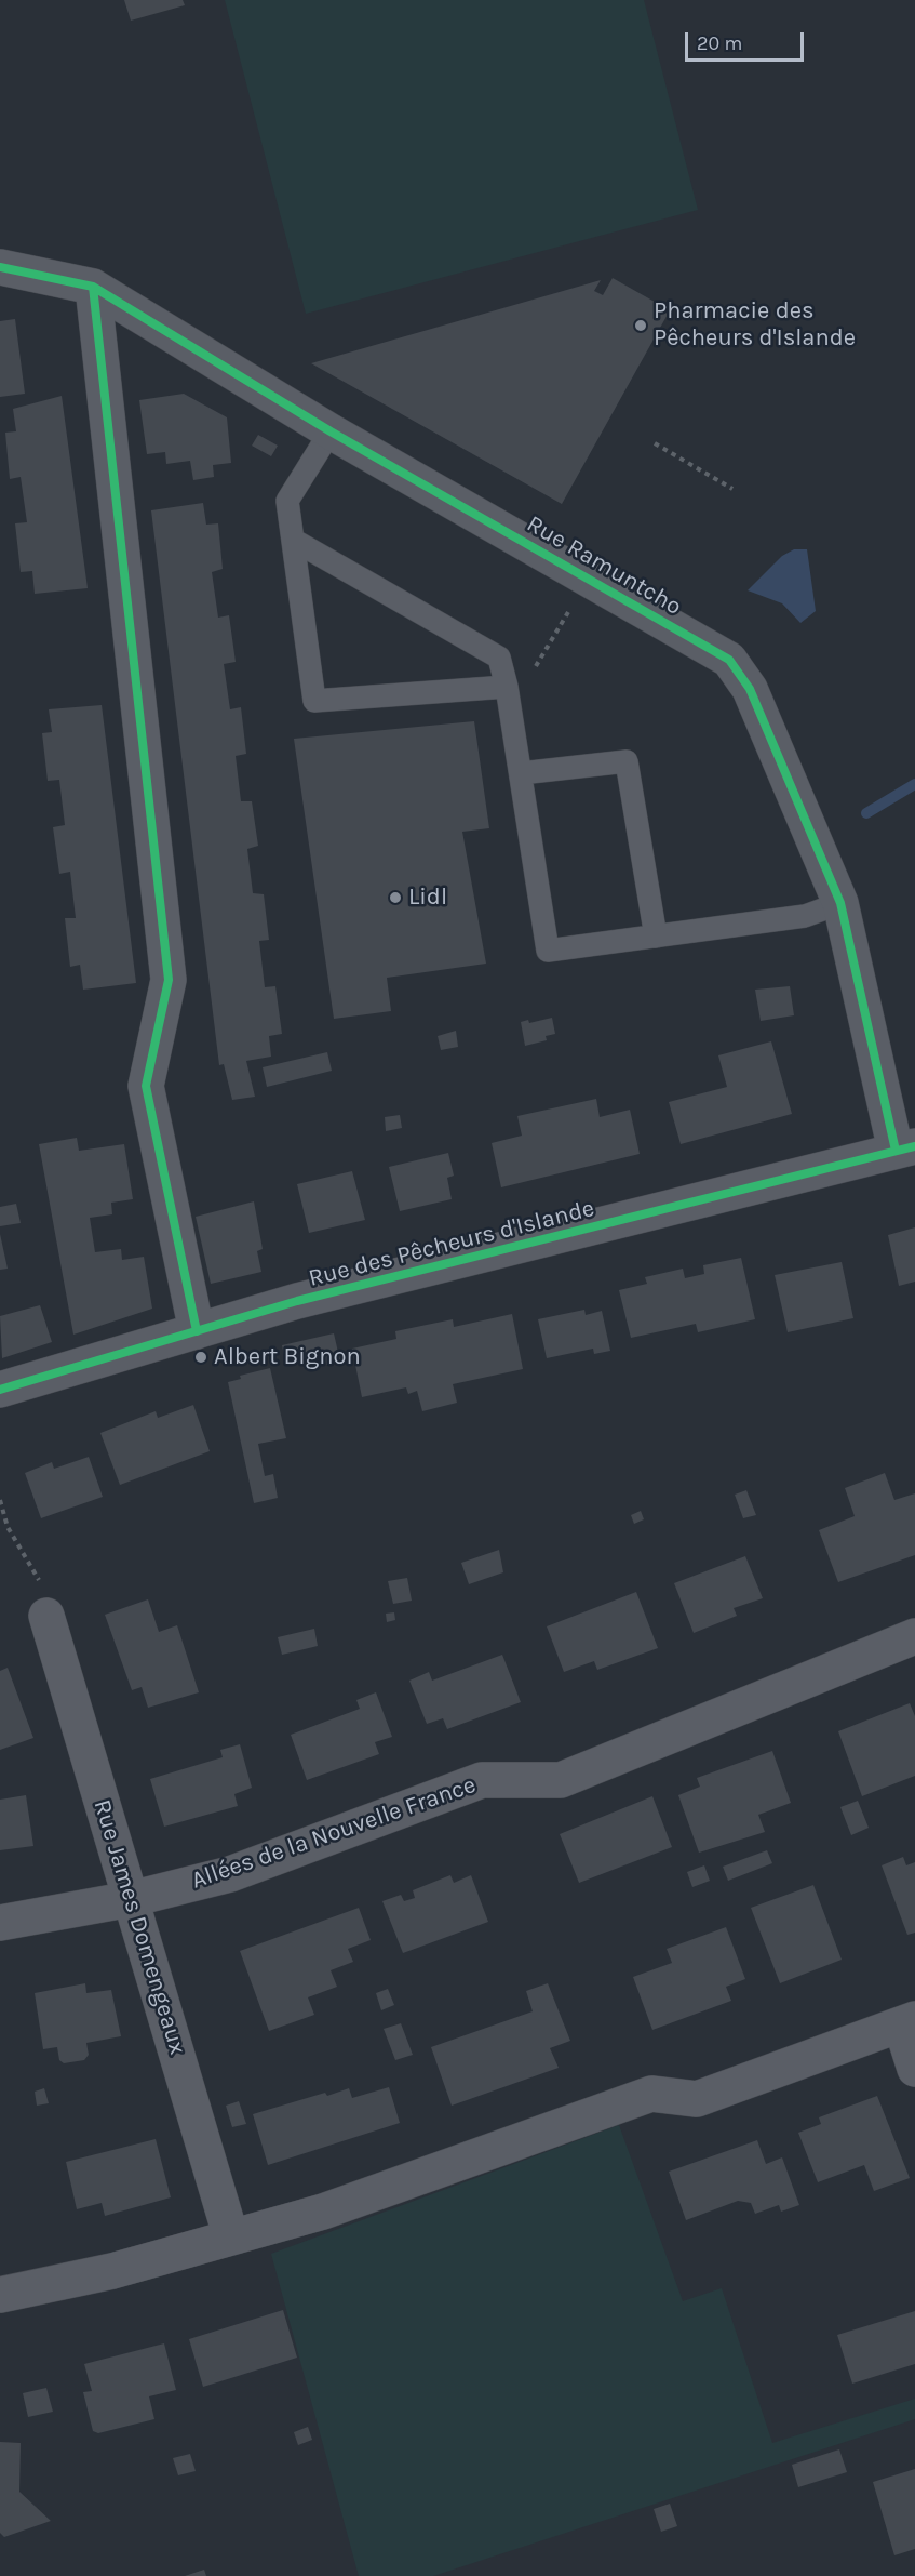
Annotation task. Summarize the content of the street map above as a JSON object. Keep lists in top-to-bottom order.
{
  "streets": {
    "street": [
      "Rue Ramuntcho",
      "Rue des Pêcheurs d'Islande",
      "Allées de la Nouvelle France",
      "Rue James Domengeaux"
    ]
  },
  "crossings": [
    ["Rue Ramuntcho", "Rue des Pêcheurs d'Islande"],
    ["Allées de la Nouvelle France", "Rue James Domengeaux"]
  ],
  "places": ["Pharmacie des Pêcheurs d'Islande", "Lidl", "Albert Bignon"],
  "scale_bar": "20 m"
}
